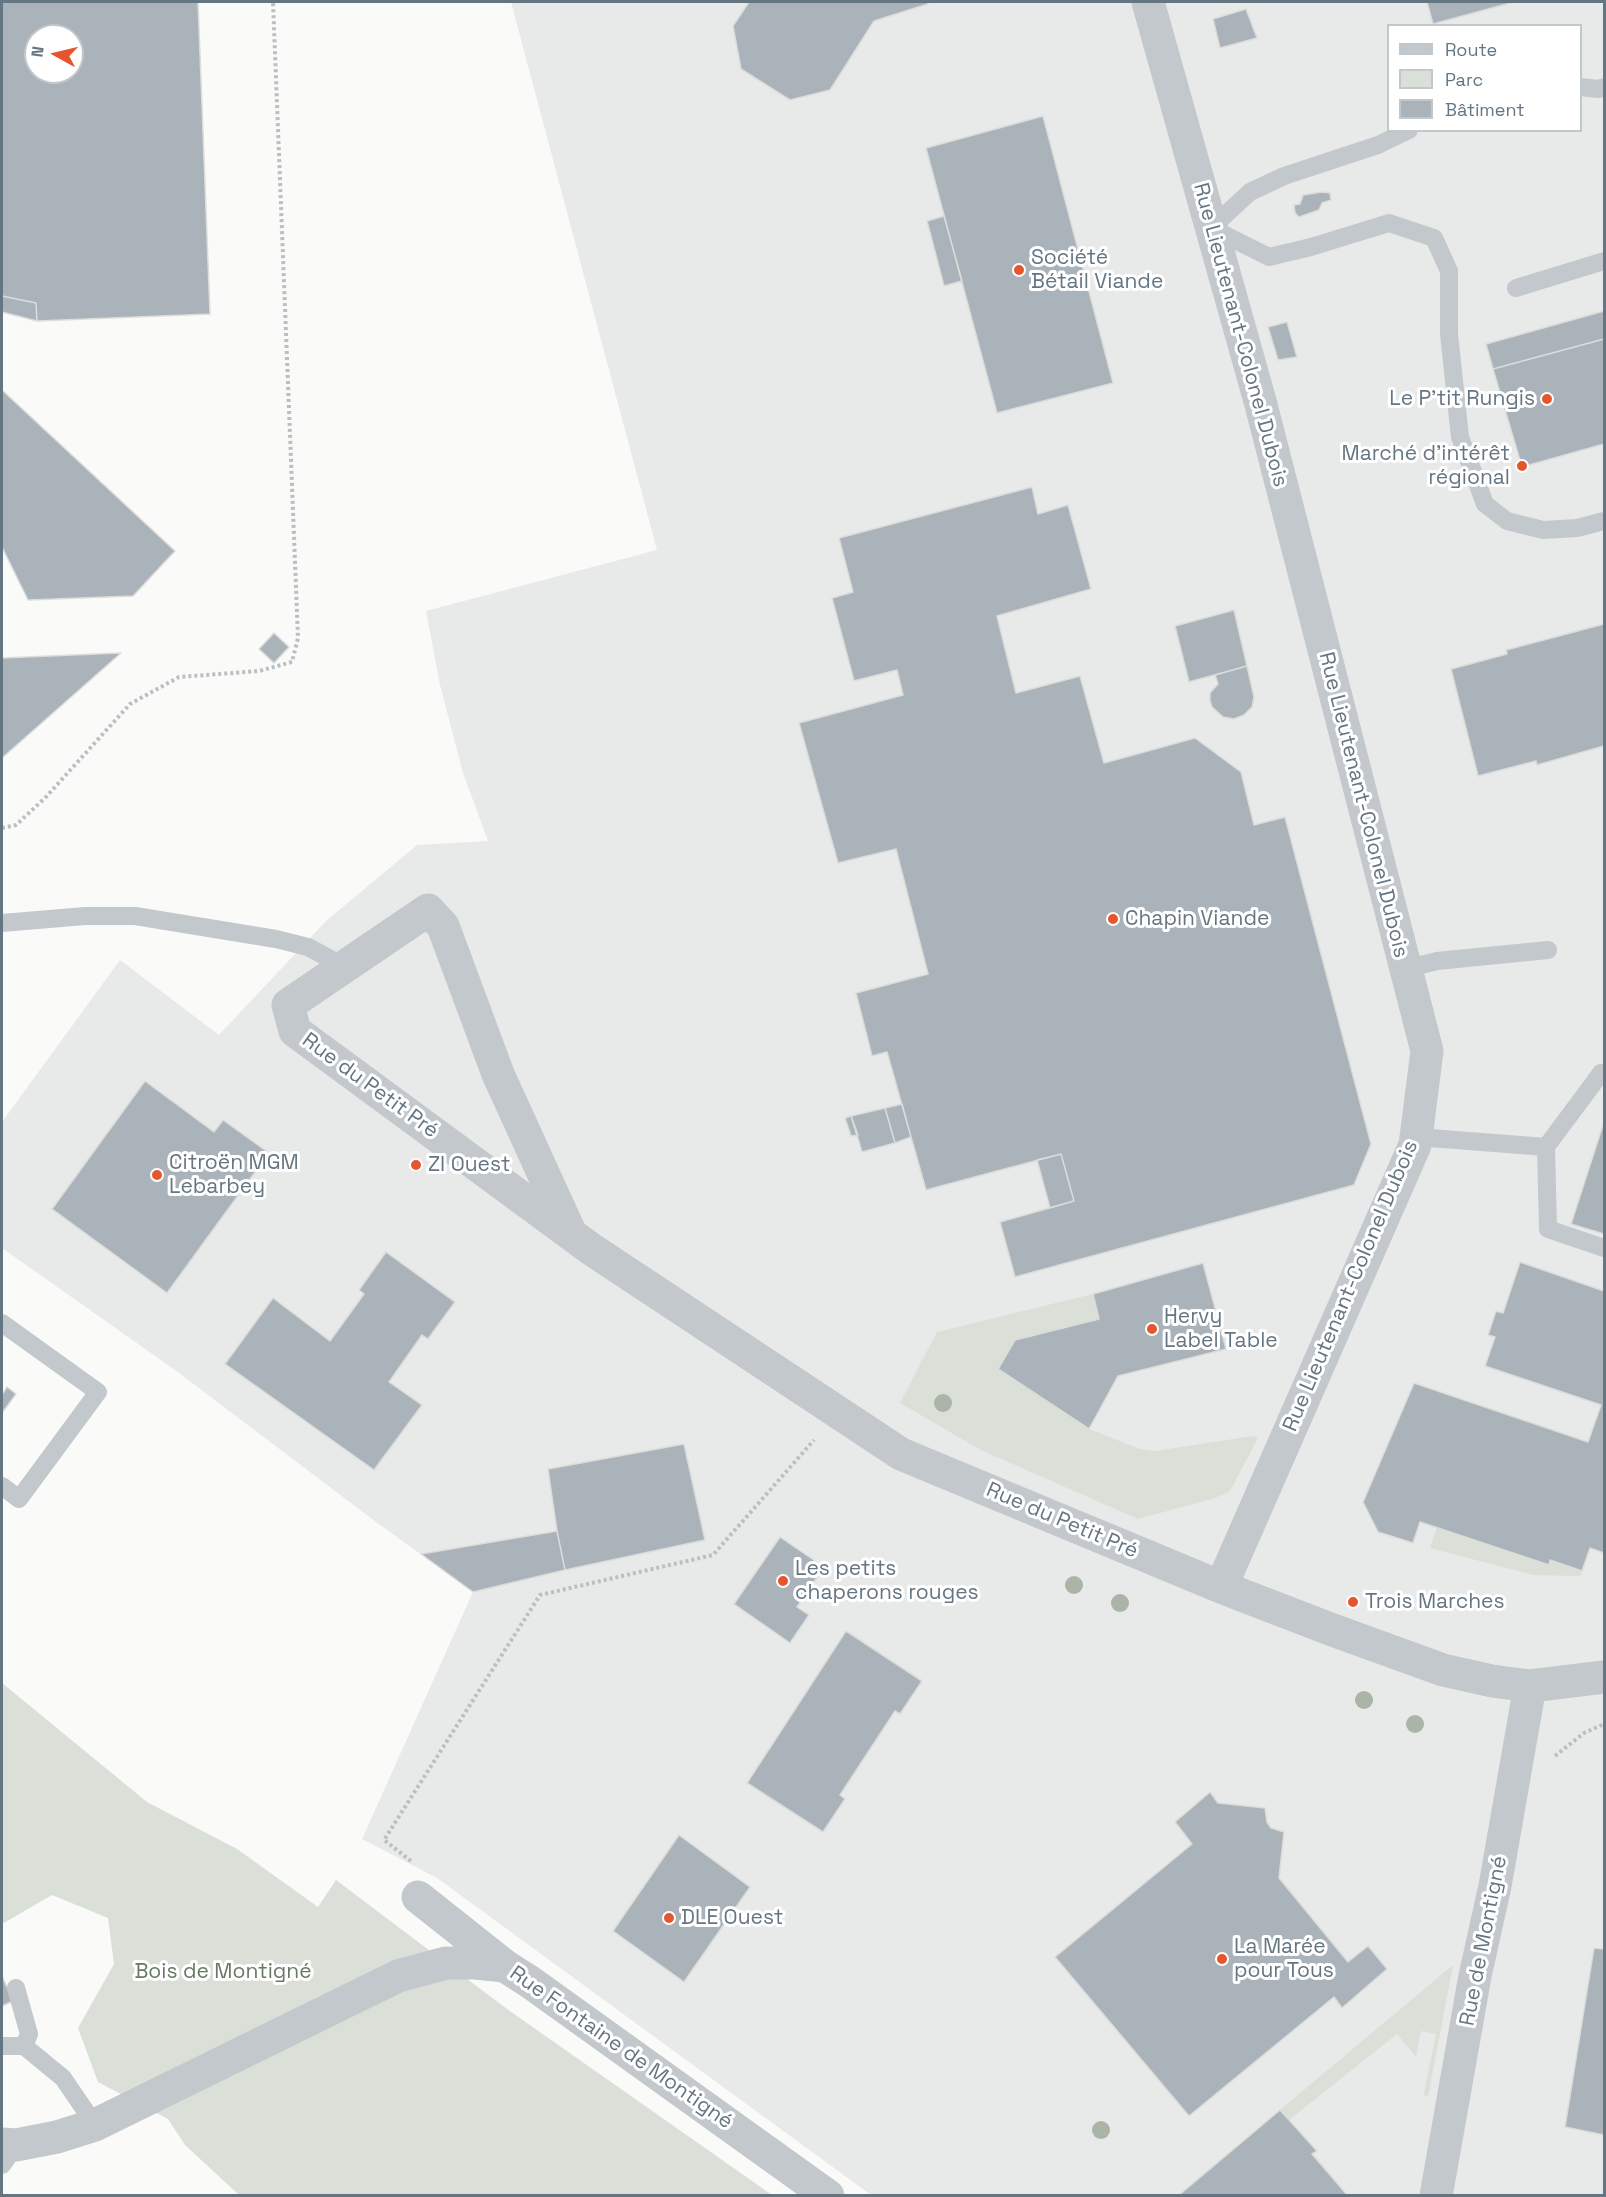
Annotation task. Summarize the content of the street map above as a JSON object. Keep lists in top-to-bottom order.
{
  "streets": {
    "street": [
      "Rue Lieutenant-Colonel Dubois",
      "Rue du Petit Pré",
      "Rue de Montigné",
      "Rue Fontaine de Montigné"
    ]
  },
  "crossings": [
    ["Rue Lieutenant-Colonel Dubois", "Rue du Petit Pré"],
    ["Rue du Petit Pré", "Rue de Montigné"]
  ],
  "parks": ["Bois de Montigné"],
  "places": [
    "Société Bétail Viande",
    "Le P'tit Rungis",
    "Marché d'intérêt régional",
    "Chapin Viande",
    "ZI Ouest",
    "Citroën MGM Lebarbey",
    "Hervy Label Table",
    "Les petits chaperons rouges",
    "Trois Marches",
    "DLE Ouest",
    "La Marée pour Tous"
  ],
  "legend": ["Route", "Parc", "Bâtiment"],
  "north": "left"
}
